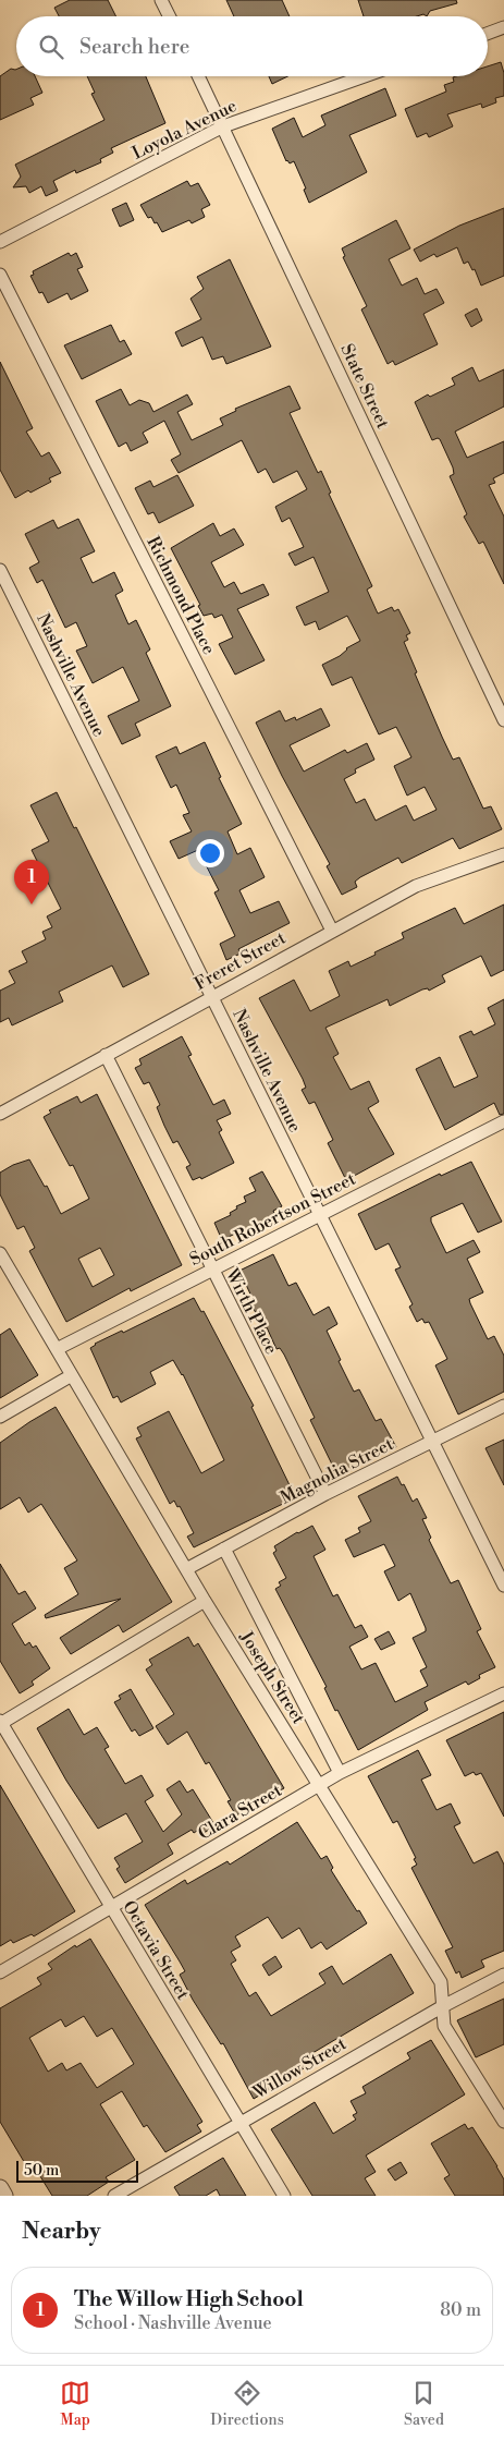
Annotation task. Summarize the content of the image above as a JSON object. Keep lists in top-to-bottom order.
{
  "streets": {
    "street": [
      "Loyola Avenue",
      "State Street",
      "Richmond Place",
      "Nashville Avenue",
      "Freret Street",
      "South Robertson Street",
      "Wirth Place",
      "Magnolia Street",
      "Joseph Street",
      "Clara Street",
      "Octavia Street",
      "Willow Street"
    ]
  },
  "crossings": [
    ["Loyola Avenue", "State Street"],
    ["Richmond Place", "Freret Street"],
    ["Nashville Avenue", "Freret Street"],
    ["Nashville Avenue", "South Robertson Street"],
    ["Nashville Avenue", "Magnolia Street"],
    ["Freret Street", "Wirth Place"],
    ["South Robertson Street", "Wirth Place"],
    ["South Robertson Street", "Joseph Street"],
    ["Wirth Place", "Magnolia Street"],
    ["Magnolia Street", "Joseph Street"],
    ["Joseph Street", "Clara Street"],
    ["Joseph Street", "Willow Street"],
    ["Clara Street", "Octavia Street"],
    ["Octavia Street", "Willow Street"]
  ],
  "scale_bar": "50 m",
  "page": {
    "search": "Search here",
    "pins": "1",
    "scale": "50 m",
    "heading": "Nearby",
    "list": [
      {
        "mark": "1",
        "name": "The Willow High School",
        "note": "School · Nashville Avenue",
        "value": "80 m"
      }
    ],
    "nav": ["Map", "Directions", "Saved"]
  }
}
